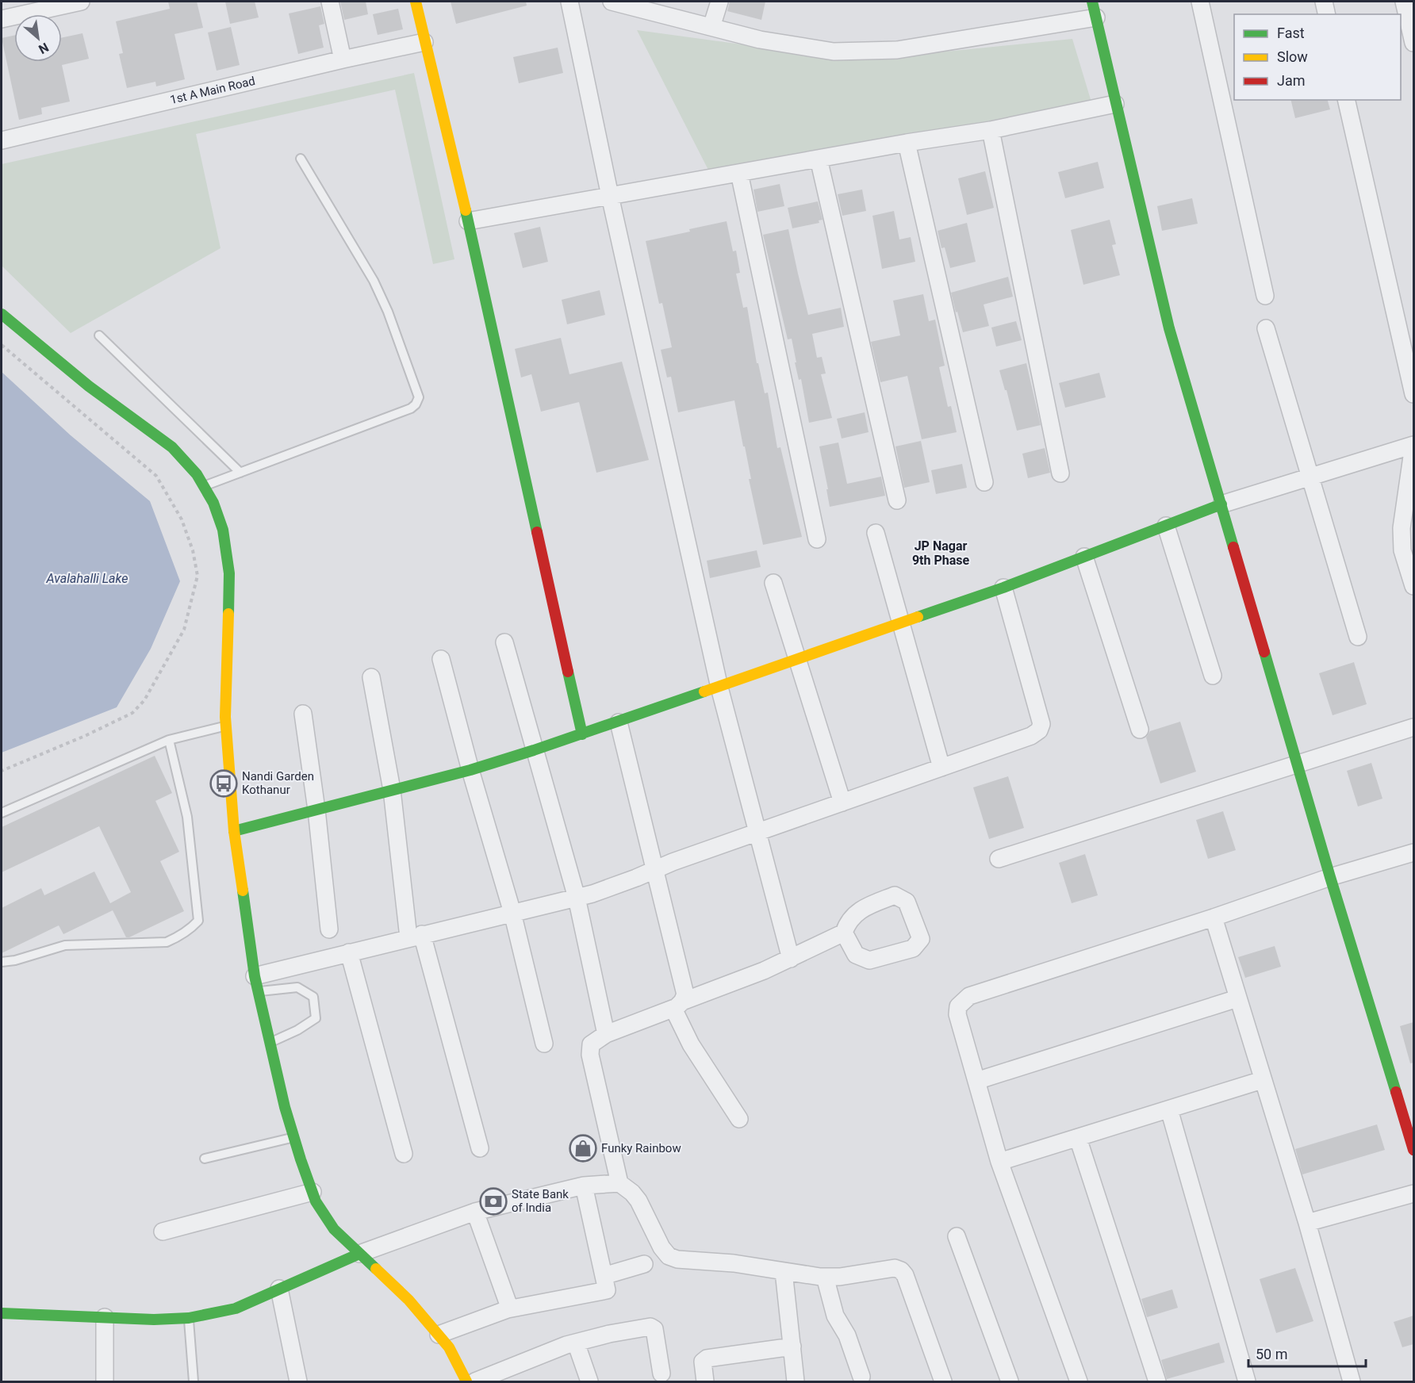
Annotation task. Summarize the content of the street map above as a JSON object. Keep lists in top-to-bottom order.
{
  "streets": {
    "street": ["1st A Main Road"]
  },
  "districts": ["JP Nagar 9th Phase"],
  "water": ["Avalahalli Lake"],
  "places": {
    "bus stop": ["Nandi Garden Kothanur"],
    "shop": ["Funky Rainbow"],
    "bank": ["State Bank of India"]
  },
  "legend": ["Fast", "Slow", "Jam"],
  "scale_bar": "50 m",
  "north": "bottom right"
}
